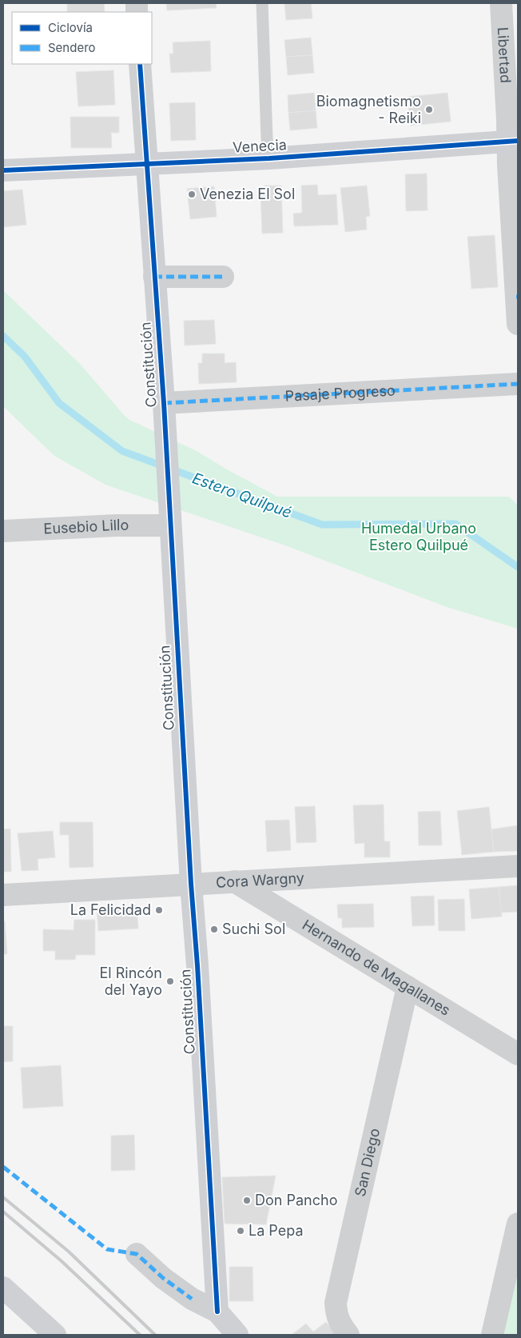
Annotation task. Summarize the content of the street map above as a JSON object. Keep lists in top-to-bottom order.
{
  "streets": {
    "street": [
      "Libertad",
      "Venecia",
      "Constitución",
      "Pasaje Progreso",
      "Eusebio Lillo",
      "Cora Wargny",
      "Hernando de Magallanes",
      "San Diego"
    ]
  },
  "crossings": [
    ["Libertad", "Venecia"],
    ["Venecia", "Constitución"],
    ["Constitución", "Pasaje Progreso"],
    ["Constitución", "Eusebio Lillo"],
    ["Constitución", "Cora Wargny"],
    ["Cora Wargny", "Hernando de Magallanes"],
    ["Hernando de Magallanes", "San Diego"]
  ],
  "water": ["Estero Quilpué"],
  "parks": ["Humedal Urbano Estero Quilpué"],
  "places": [
    "Biomagnetismo - Reiki",
    "Venezia El Sol",
    "La Felicidad",
    "Suchi Sol",
    "El Rincón del Yayo",
    "Don Pancho",
    "La Pepa"
  ],
  "legend": ["Ciclovía", "Sendero"]
}
